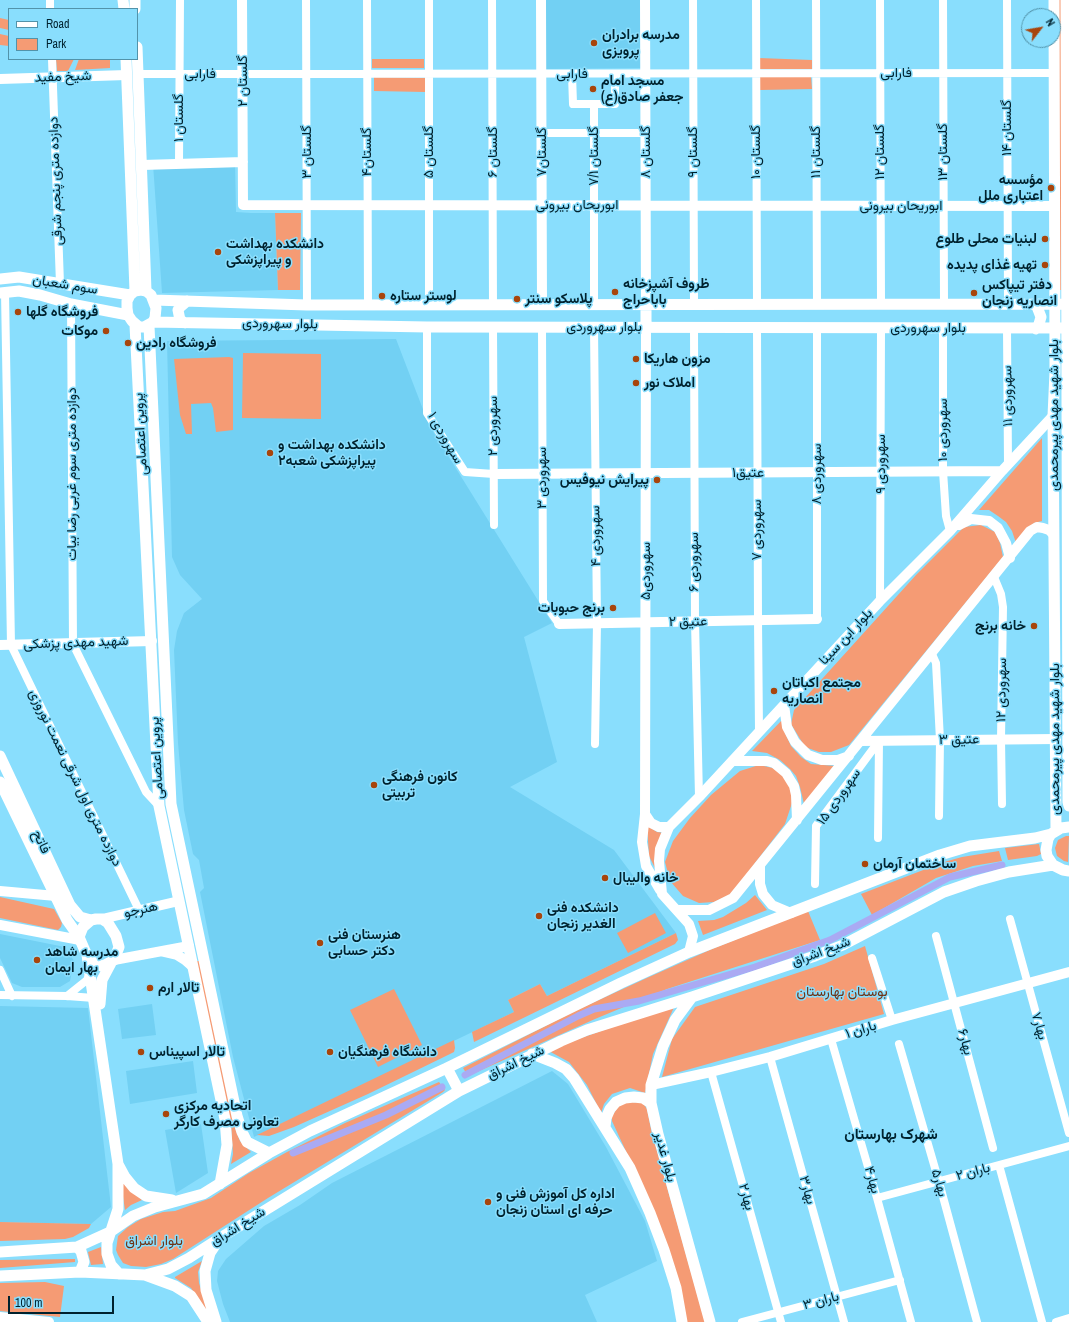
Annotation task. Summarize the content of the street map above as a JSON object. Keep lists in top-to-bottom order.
{
  "streets": {
    "main road": [
      "سوم شعبان",
      "بلوار سهروردی",
      "بلوار شهید مهدی پیرمحمدی",
      "پروین اعتصامی",
      "فاتح",
      "شیخ اشراق",
      "بلوار غدیر"
    ],
    "street": [
      "فارابی",
      "شیخ مفید",
      "گلستان ۲",
      "گلستان ۱",
      "گلستان ۱۴",
      "گلستان ۳",
      "گلستان۴",
      "گلستان ۵",
      "گلستان ۶",
      "گلستان۷",
      "گلستان ۸",
      "گلستان ۹",
      "گلستان ۱۰",
      "گلستان ۱۱",
      "گلستان ۱۲",
      "گلستان ۱۳",
      "گلستان ۷/۱",
      "دوازده متری پنجم شرقی",
      "ابوریحان بیرونی",
      "سهروردی ١١",
      "سهروردی ۲",
      "سهروردی ۱۰",
      "سهروردی ۱",
      "سهروردی ۹",
      "عتیق۱",
      "دوازده متری سوم غربی رضا بیات",
      "سهروردی ۸",
      "سهروردی ۳",
      "سهروردی ۷",
      "سهروردی ۴",
      "سهروردی ۶",
      "سهروردی۵",
      "عتیق ۲",
      "بلوار ابن سینا",
      "شهید مهدی پزشکی",
      "سهروردی ۱۲",
      "عتیق ۳",
      "دوازده متری اول شرقی نعمت نوروزی",
      "سهروردی ۱۵",
      "هنرجو",
      "بهار۷",
      "باران ۱",
      "بهار۶",
      "باران ۲",
      "بهار۴",
      "بهار۵",
      "بهار۳",
      "بهار۲",
      "باران ۳"
    ]
  },
  "crossings": [
    ["فارابی", "گلستان ۲"],
    ["فارابی", "گلستان ۱"],
    ["فارابی", "گلستان ۱۴"],
    ["فارابی", "گلستان ۳"],
    ["فارابی", "گلستان۴"],
    ["فارابی", "گلستان ۵"],
    ["فارابی", "گلستان ۶"],
    ["فارابی", "گلستان۷"],
    ["فارابی", "گلستان ۸"],
    ["فارابی", "گلستان ۹"],
    ["فارابی", "گلستان ۱۰"],
    ["فارابی", "گلستان ۱۱"],
    ["فارابی", "گلستان ۱۲"],
    ["فارابی", "گلستان ۱۳"],
    ["فارابی", "بلوار شهید مهدی پیرمحمدی"],
    ["شیخ مفید", "دوازده متری پنجم شرقی"],
    ["گلستان ۲", "ابوریحان بیرونی"],
    ["گلستان ۱۴", "ابوریحان بیرونی"],
    ["گلستان ۱۴", "بلوار سهروردی"],
    ["گلستان ۳", "ابوریحان بیرونی"],
    ["گلستان ۳", "بلوار سهروردی"],
    ["گلستان۴", "ابوریحان بیرونی"],
    ["گلستان۴", "بلوار سهروردی"],
    ["گلستان ۵", "ابوریحان بیرونی"],
    ["گلستان ۵", "بلوار سهروردی"],
    ["گلستان ۶", "ابوریحان بیرونی"],
    ["گلستان ۶", "بلوار سهروردی"],
    ["گلستان۷", "ابوریحان بیرونی"],
    ["گلستان۷", "بلوار سهروردی"],
    ["گلستان ۸", "ابوریحان بیرونی"],
    ["گلستان ۸", "بلوار سهروردی"],
    ["گلستان ۹", "ابوریحان بیرونی"],
    ["گلستان ۹", "بلوار سهروردی"],
    ["گلستان ۱۰", "ابوریحان بیرونی"],
    ["گلستان ۱۰", "بلوار سهروردی"],
    ["گلستان ۱۱", "ابوریحان بیرونی"],
    ["گلستان ۱۱", "بلوار سهروردی"],
    ["گلستان ۱۲", "ابوریحان بیرونی"],
    ["گلستان ۱۲", "بلوار سهروردی"],
    ["گلستان ۱۳", "ابوریحان بیرونی"],
    ["گلستان ۱۳", "بلوار سهروردی"],
    ["گلستان ۷/۱", "ابوریحان بیرونی"],
    ["گلستان ۷/۱", "بلوار سهروردی"],
    ["دوازده متری پنجم شرقی", "سوم شعبان"],
    ["ابوریحان بیرونی", "بلوار شهید مهدی پیرمحمدی"],
    ["سوم شعبان", "بلوار سهروردی"],
    ["سوم شعبان", "پروین اعتصامی"],
    ["سوم شعبان", "دوازده متری سوم غربی رضا بیات"],
    ["بلوار سهروردی", "سهروردی ١١"],
    ["بلوار سهروردی", "بلوار شهید مهدی پیرمحمدی"],
    ["بلوار سهروردی", "سهروردی ۲"],
    ["بلوار سهروردی", "سهروردی ۱۰"],
    ["بلوار سهروردی", "پروین اعتصامی"],
    ["بلوار سهروردی", "سهروردی ۱"],
    ["بلوار سهروردی", "سهروردی ۹"],
    ["بلوار سهروردی", "سهروردی ۸"],
    ["بلوار سهروردی", "سهروردی ۳"],
    ["بلوار سهروردی", "سهروردی ۷"],
    ["بلوار سهروردی", "سهروردی ۴"],
    ["بلوار سهروردی", "سهروردی ۶"],
    ["بلوار سهروردی", "سهروردی۵"],
    ["سهروردی ١١", "عتیق۱"],
    ["سهروردی ١١", "بلوار ابن سینا"],
    ["بلوار شهید مهدی پیرمحمدی", "بلوار ابن سینا"],
    ["بلوار شهید مهدی پیرمحمدی", "عتیق ۳"],
    ["بلوار شهید مهدی پیرمحمدی", "شیخ اشراق"],
    ["سهروردی ۲", "سهروردی ۱"],
    ["سهروردی ۲", "عتیق۱"],
    ["سهروردی ۱۰", "عتیق۱"],
    ["سهروردی ۱۰", "بلوار ابن سینا"],
    ["پروین اعتصامی", "شهید مهدی پزشکی"],
    ["پروین اعتصامی", "هنرجو"],
    ["پروین اعتصامی", "شیخ اشراق"],
    ["سهروردی ۱", "عتیق۱"],
    ["سهروردی ۹", "عتیق۱"],
    ["سهروردی ۹", "بلوار ابن سینا"],
    ["عتیق۱", "سهروردی ۸"],
    ["عتیق۱", "سهروردی ۳"],
    ["عتیق۱", "سهروردی ۷"],
    ["عتیق۱", "سهروردی ۴"],
    ["عتیق۱", "سهروردی ۶"],
    ["عتیق۱", "سهروردی۵"],
    ["عتیق۱", "بلوار ابن سینا"],
    ["دوازده متری سوم غربی رضا بیات", "شهید مهدی پزشکی"],
    ["سهروردی ۸", "عتیق ۲"],
    ["سهروردی ۳", "عتیق ۲"],
    ["سهروردی ۷", "عتیق ۲"],
    ["سهروردی ۷", "بلوار ابن سینا"],
    ["سهروردی ۴", "عتیق ۲"],
    ["سهروردی ۶", "عتیق ۲"],
    ["سهروردی ۶", "بلوار ابن سینا"],
    ["سهروردی۵", "عتیق ۲"],
    ["سهروردی۵", "بلوار ابن سینا"],
    ["شهید مهدی پزشکی", "دوازده متری اول شرقی نعمت نوروزی"],
    ["سهروردی ۱۲", "عتیق ۳"],
    ["عتیق ۳", "سهروردی ۱۵"],
    ["دوازده متری اول شرقی نعمت نوروزی", "هنرجو"],
    ["فاتح", "هنرجو"],
    ["شیخ اشراق", "بلوار غدیر"],
    ["بهار۷", "باران ۱"],
    ["باران ۱", "بهار۶"],
    ["باران ۱", "بلوار غدیر"],
    ["باران ۱", "بهار۴"],
    ["باران ۱", "بهار۳"],
    ["باران ۱", "بهار۲"],
    ["باران ۲", "بهار۴"],
    ["باران ۲", "بهار۵"],
    ["بهار۴", "باران ۳"],
    ["بهار۳", "باران ۳"],
    ["بهار۲", "باران ۳"]
  ],
  "districts": ["شهرک بهارستان"],
  "parks": ["بوستان بهارستان", "بلوار اشراق"],
  "places": [
    "مدرسه برادران پرویزی",
    "مسجد امام جعفر صادق(ع)",
    "مؤسسه اعتباری ملل",
    "لبنیات محلی طلوع",
    "دانشکده بهداشت و پیراپزشکی",
    "تهیه غذای پدیده",
    "ظروف آشپزخانه باباحراج",
    "دفتر تیپاکس انصاریه زنجان",
    "لوستر ستاره",
    "پلاسکو سنتر",
    "فروشگاه گلها",
    "موکات",
    "فروشگاه رادین",
    "مزون هاریکا",
    "املاک نور",
    "دانشکده بهداشت و پیراپزشکى شعبه۲",
    "پیرایش نیوفیس",
    "برنج حبوبات",
    "خانه برنج",
    "مجتمع اکباتان انصاریه",
    "کانون فرهنگی تربیتی",
    "ساختمان آرمان",
    "خانه والیبال",
    "دانشکده فنی الغدیر زنجان",
    "هنرستان فنی دکتر حسابی",
    "مدرسه شاهد بهار ایمان",
    "تالار ارم",
    "تالار اسپیناس",
    "دانشگاه فرهنگیان",
    "اتحادیه مرکزی تعاونی مصرف کارگر",
    "اداره کل آموزش فنی و حرفه ای استان زنجان"
  ],
  "legend": ["Road", "Park"],
  "scale_bar": "100 m",
  "north": "top right"
}
